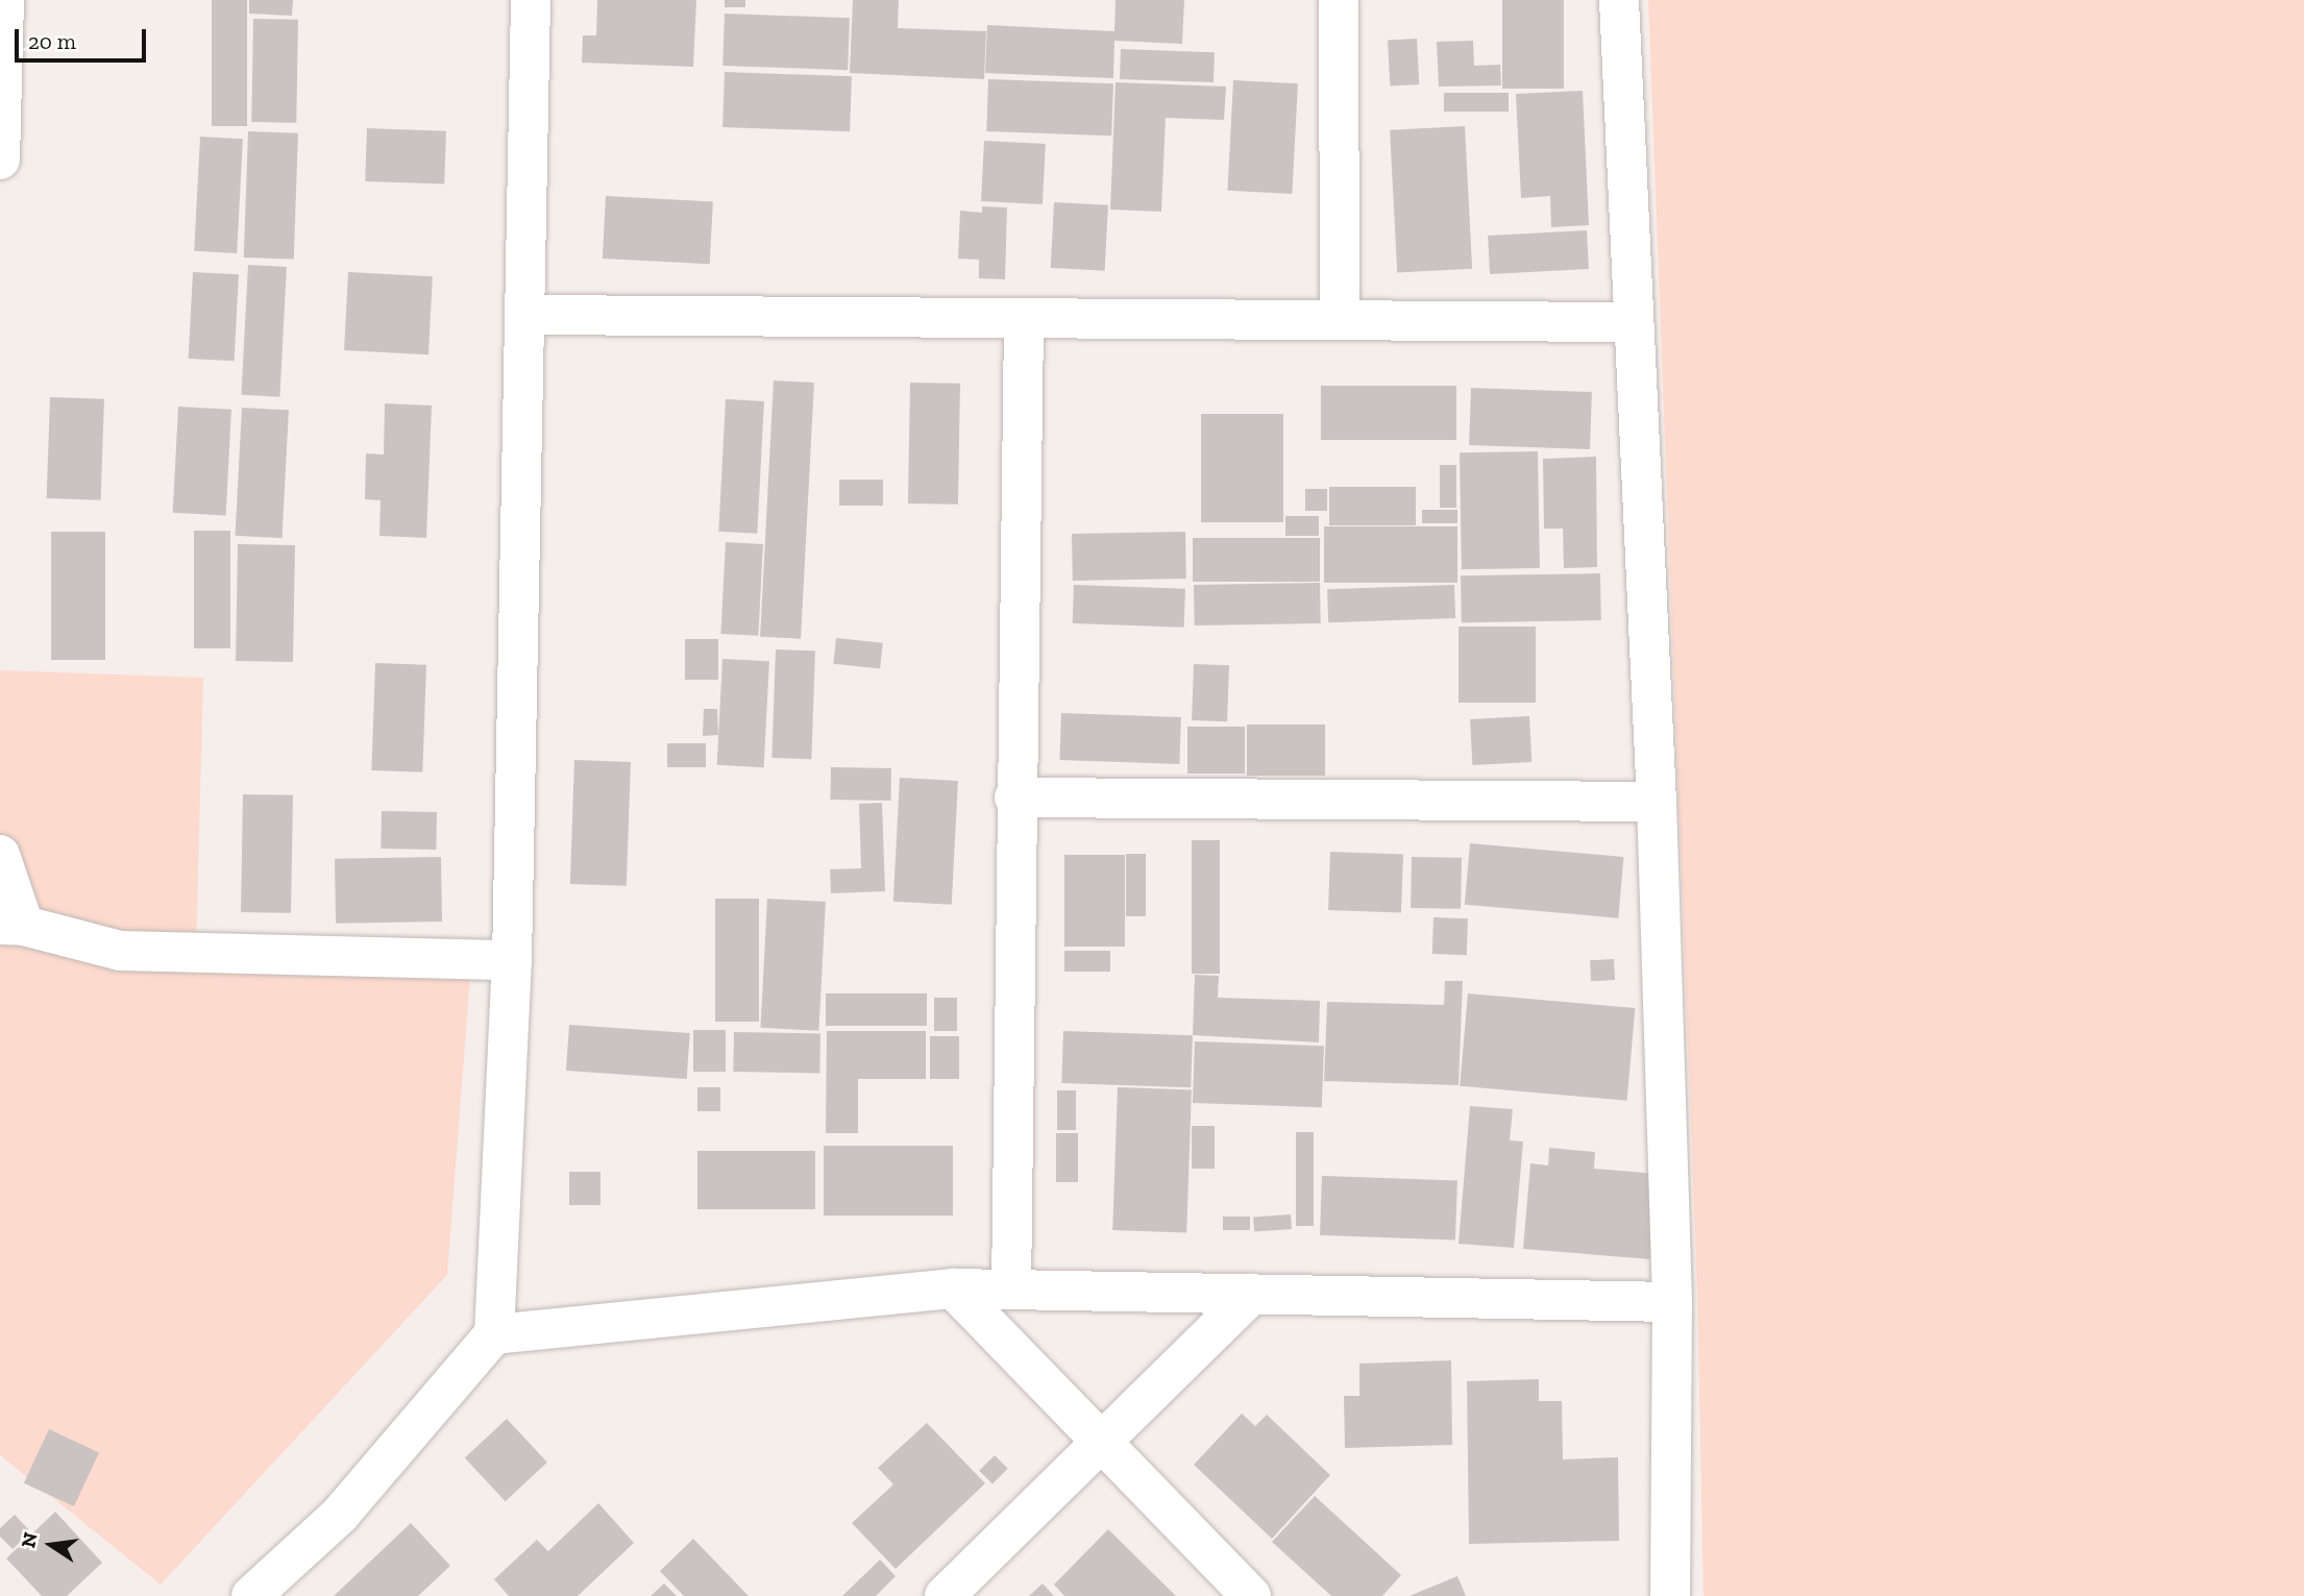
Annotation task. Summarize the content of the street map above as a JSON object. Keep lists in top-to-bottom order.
{
  "scale_bar": "20 m",
  "north": "left"
}
